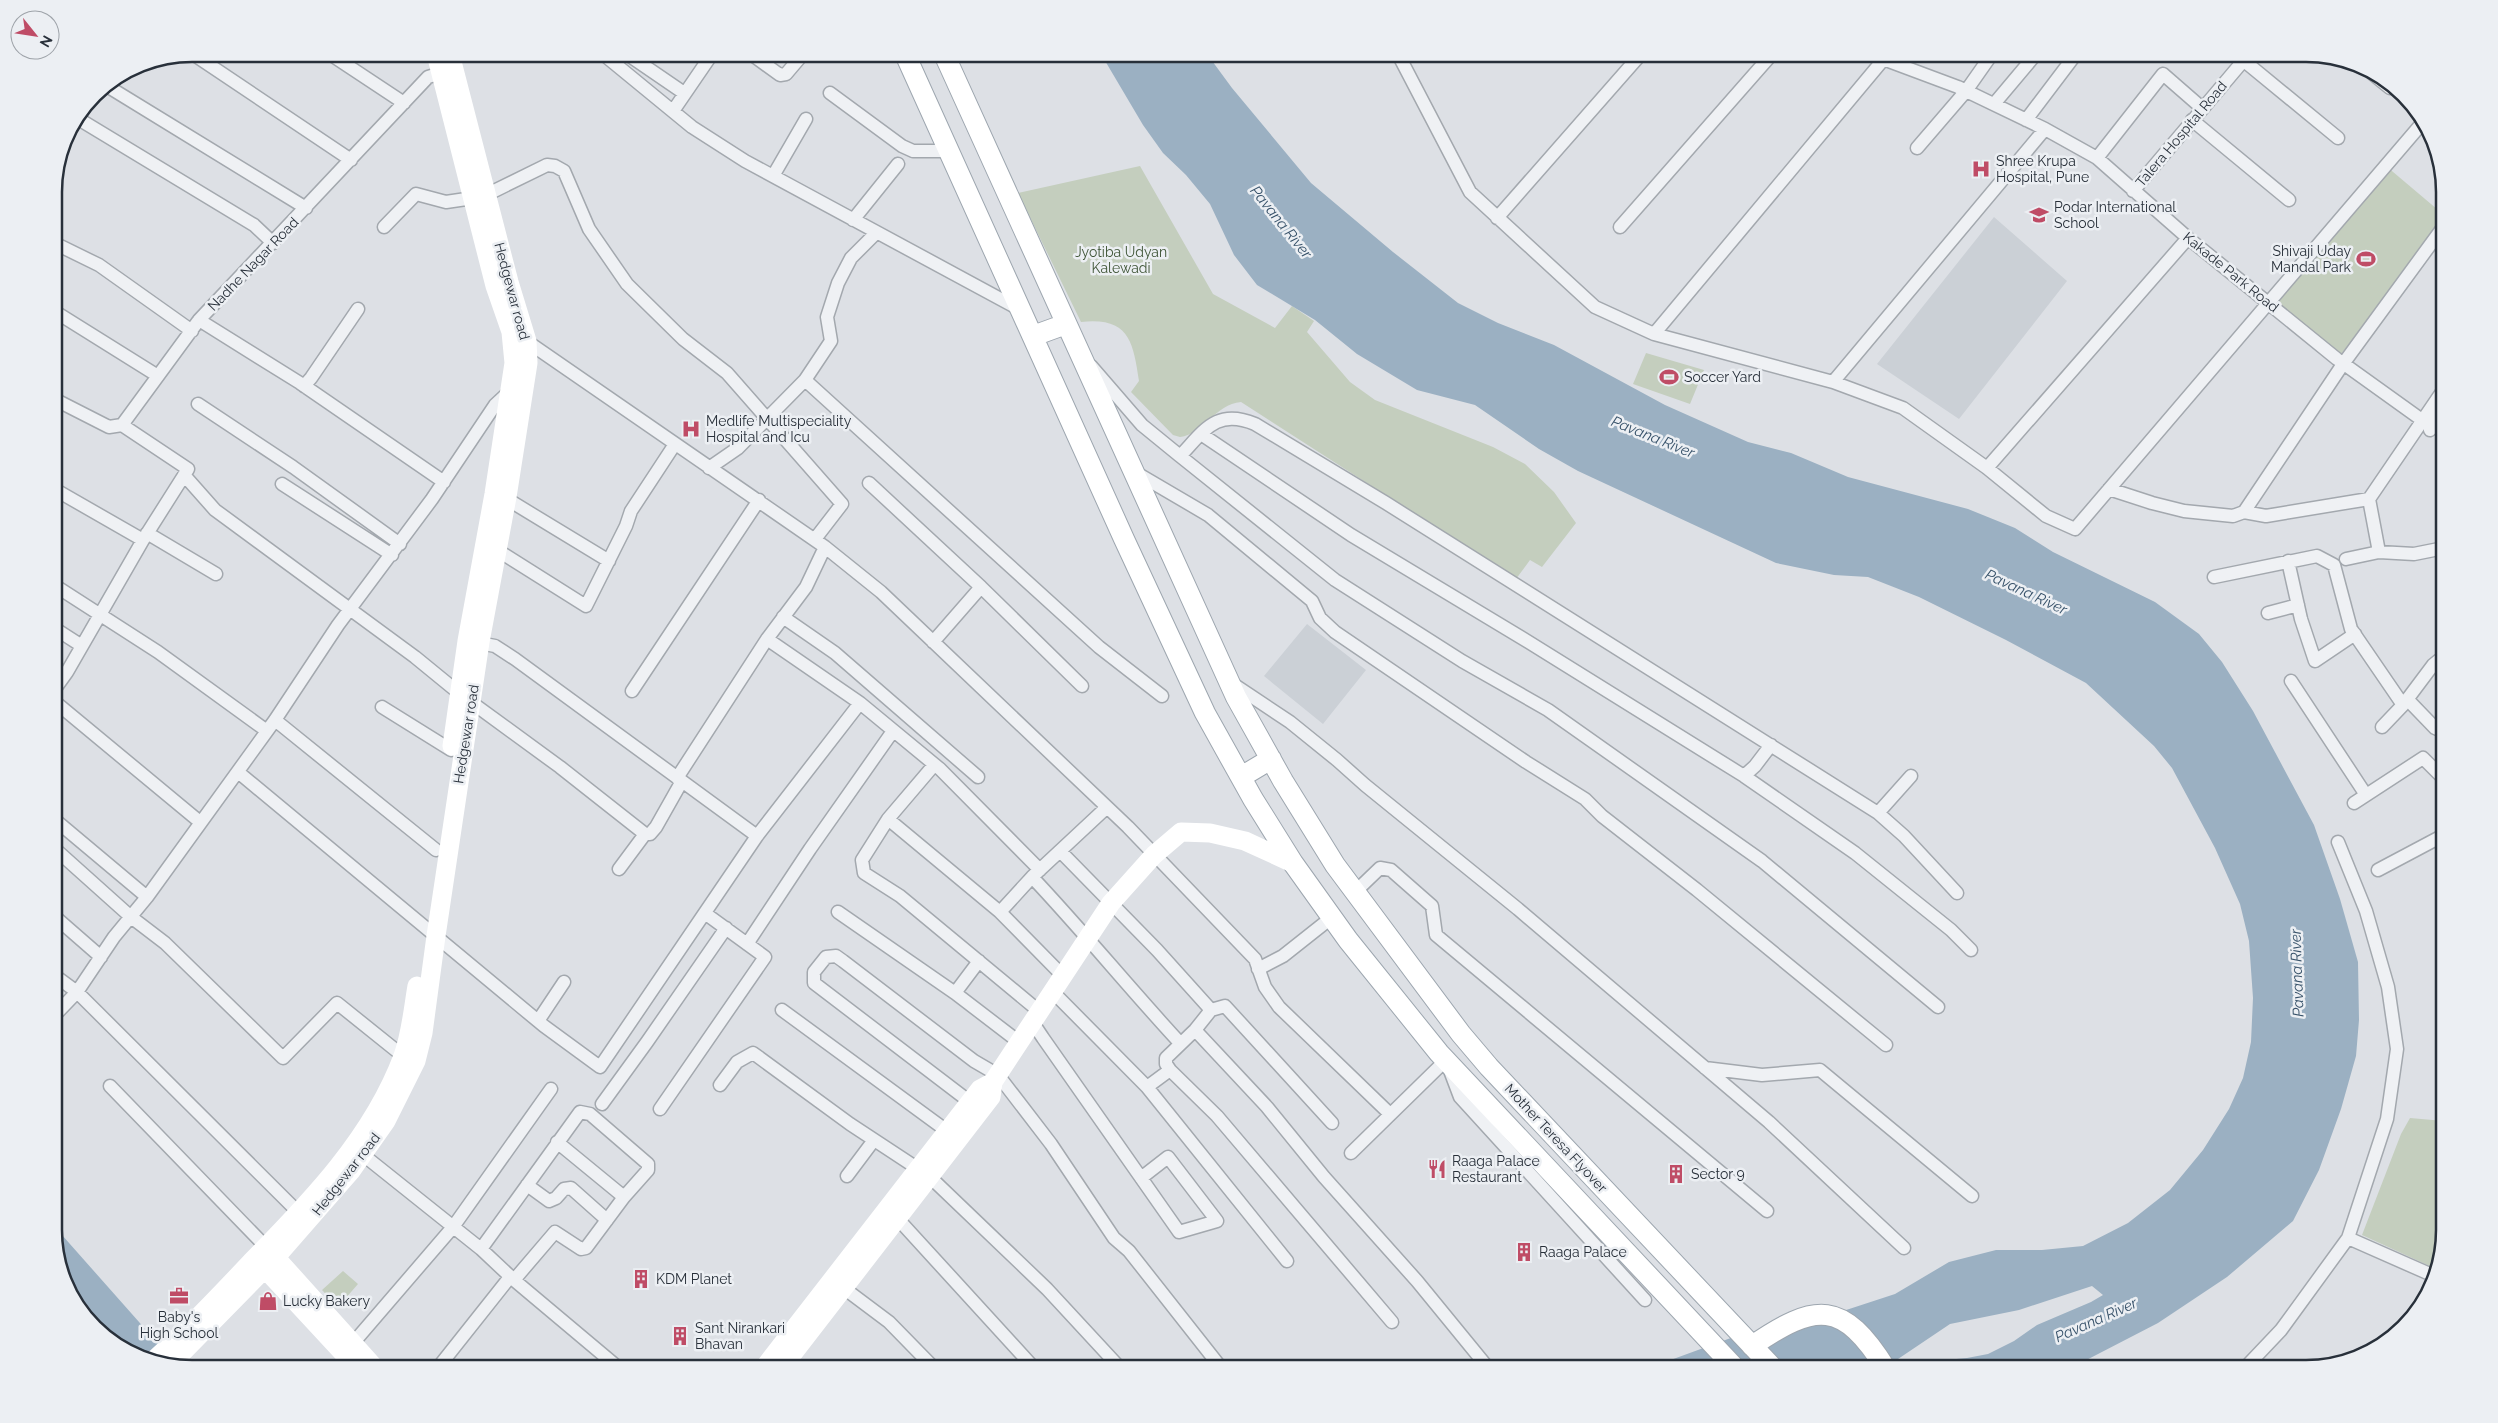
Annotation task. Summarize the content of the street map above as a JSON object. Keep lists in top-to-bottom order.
{
  "streets": {
    "main road": ["Hedgewar road", "Mother Teresa Flyover"],
    "street": ["Talera Hospital Road", "Nadhe Nagar Road", "Kakade Park Road"]
  },
  "crossings": [
    ["Talera Hospital Road", "Kakade Park Road"],
    ["Nadhe Nagar Road", "Hedgewar road"]
  ],
  "water": ["Pavana River"],
  "parks": ["Jyotiba Udyan Kalewadi"],
  "places": {
    "hospital": ["Shree Krupa Hospital, Pune", "Medlife Multispeciality Hospital and Icu"],
    "school or university": ["Podar International School"],
    "sports": ["Shivaji Uday Mandal Park", "Soccer Yard"],
    "restaurant": ["Raaga Palace Restaurant"],
    "building": [
      "Sector 9",
      "Raaga Palace",
      "KDM Planet",
      "Sant Nirankari Bhavan"
    ],
    "office": ["Baby's High School"],
    "shop": ["Lucky Bakery"]
  },
  "north": "bottom right"
}
